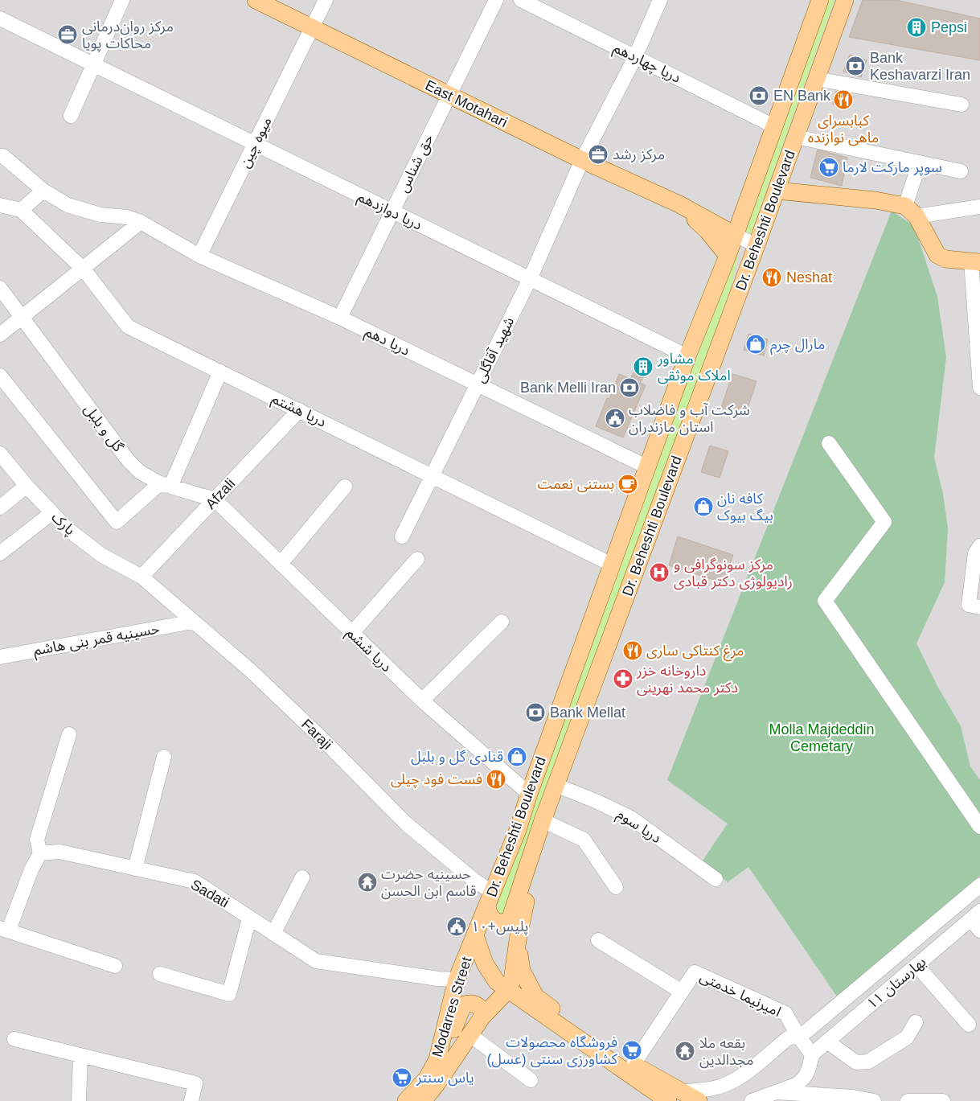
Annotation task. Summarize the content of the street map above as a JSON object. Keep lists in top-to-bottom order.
{
  "streets": {
    "main road": ["East Motahari", "Dr. Beheshti Boulevard", "Modarres Street"],
    "street": [
      "دریا چهاردهم",
      "میوه چین",
      "حق شناس",
      "دریا دوازدهم",
      "دریا دهم",
      "شهید آقاگلی",
      "دریا هشتم",
      "گل و بلبل",
      "Afzali",
      "پارک",
      "حسینیه قمر بنی هاشم",
      "دریا ششم",
      "Faraji",
      "دریا سوم",
      "Sadati",
      "بهارستان ۱۱",
      "امیرنیما خدمتی"
    ]
  },
  "crossings": [
    ["دریا چهاردهم", "Dr. Beheshti Boulevard"],
    ["دریا چهاردهم", "شهید آقاگلی"],
    ["East Motahari", "میوه چین"],
    ["East Motahari", "حق شناس"],
    ["East Motahari", "شهید آقاگلی"],
    ["میوه چین", "دریا دوازدهم"],
    ["میوه چین", "دریا دهم"],
    ["حق شناس", "دریا دوازدهم"],
    ["حق شناس", "دریا دهم"],
    ["دریا دوازدهم", "Dr. Beheshti Boulevard"],
    ["دریا دوازدهم", "شهید آقاگلی"],
    ["Dr. Beheshti Boulevard", "دریا دهم"],
    ["Dr. Beheshti Boulevard", "دریا هشتم"],
    ["Dr. Beheshti Boulevard", "دریا ششم"],
    ["Dr. Beheshti Boulevard", "Faraji"],
    ["Dr. Beheshti Boulevard", "دریا سوم"],
    ["Dr. Beheshti Boulevard", "Modarres Street"],
    ["دریا دهم", "شهید آقاگلی"],
    ["شهید آقاگلی", "دریا هشتم"],
    ["دریا هشتم", "Afzali"],
    ["گل و بلبل", "Afzali"],
    ["گل و بلبل", "دریا ششم"],
    ["Afzali", "پارک"],
    ["Afzali", "دریا ششم"],
    ["Afzali", "Faraji"],
    ["پارک", "Faraji"],
    ["حسینیه قمر بنی هاشم", "Faraji"],
    ["Faraji", "Modarres Street"],
    ["Sadati", "Modarres Street"]
  ],
  "parks": ["Molla Majdeddin Cemetary"],
  "places": {
    "building": ["Pepsi", "مشاور املاک موثقی"],
    "office": ["مرکز روان‌درمانی محاکات پويا", "مرکز رشد"],
    "bank": [
      "Bank Keshavarzi Iran",
      "EN Bank",
      "Bank Melli Iran",
      "Bank Mellat"
    ],
    "restaurant": [
      "کبابسرای ماهی نوازنده",
      "Neshat",
      "مرغ کنتاکی ساری",
      "فست فود چیلی"
    ],
    "supermarket": ["سوپر مارکت لارما", "فروشگاه محصولات کشاورزی سنتی (عسل)", "یاس سنتر"],
    "shop": ["مارال چرم", "کافه نان بیگ بیوک", "قنادی گل و بلبل"],
    "public building": ["شرکت آب و فاضلاب استان مازندران", "پلیس+١٠"],
    "cafe": ["بستنی نعمت"],
    "hospital": ["مركز سونوگرافی و راديولوژی دكتر قبادی"],
    "pharmacy": ["داروخانه خزر دکتر محمد نهرینی"],
    "temple": ["حسینیه حضرت قاسم ابن الحسن", "بقعه ملا مجدالدين"]
  }
}
